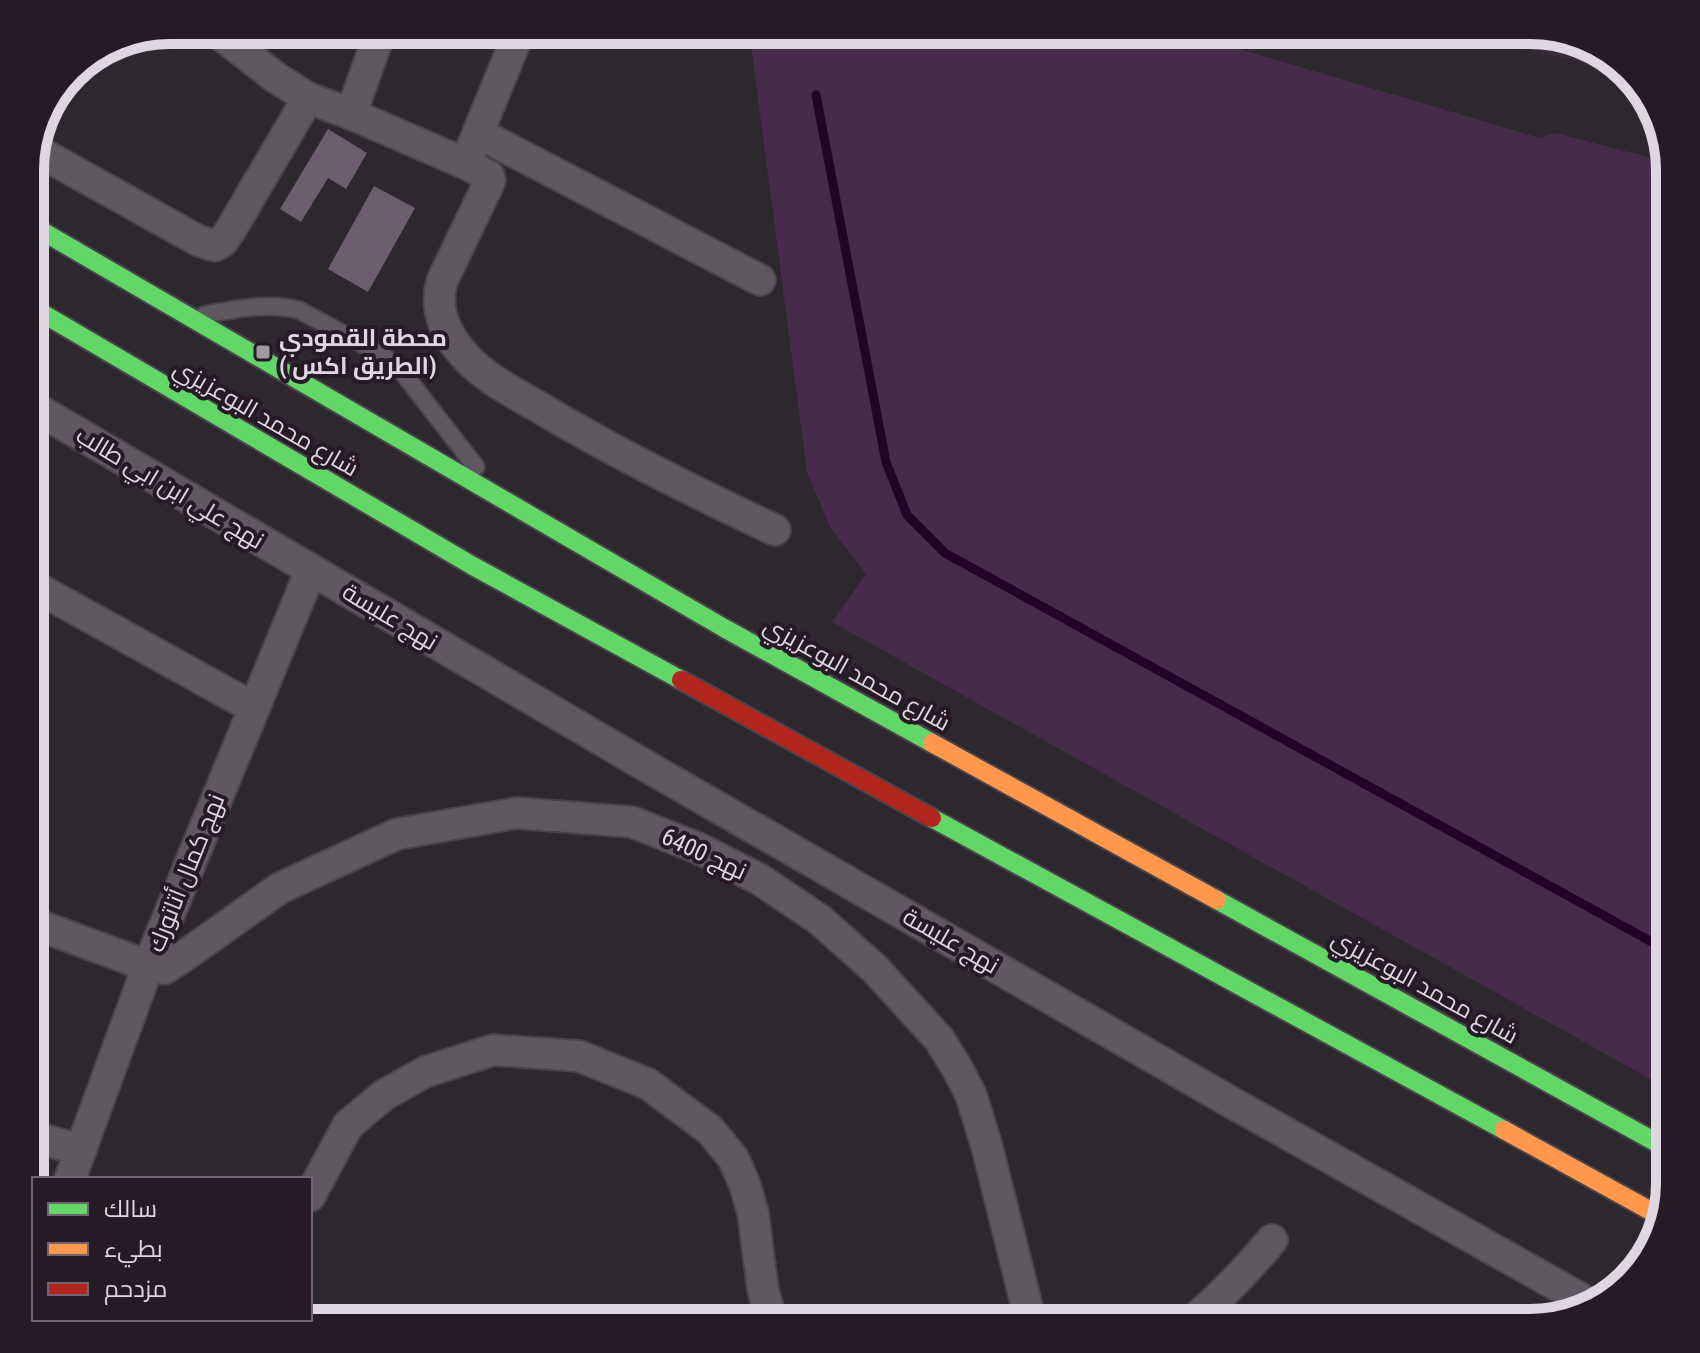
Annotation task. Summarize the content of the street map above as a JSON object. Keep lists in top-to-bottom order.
{
  "streets": {
    "highway": ["شارع محمد البوعزيزي"],
    "street": [
      "نهج علي ابن ابي طالب",
      "نهج عليسة",
      "نهج 6400",
      "نهج كمال أتاتورك"
    ]
  },
  "crossings": [
    ["نهج علي ابن ابي طالب", "نهج عليسة"],
    ["نهج علي ابن ابي طالب", "نهج كمال أتاتورك"],
    ["نهج عليسة", "نهج كمال أتاتورك"],
    ["نهج 6400", "نهج كمال أتاتورك"]
  ],
  "places": {
    "transit": ["محطة القمودي ( الطريق اكس)"]
  },
  "legend": ["سالك", "بطيء", "مزدحم"]
}
